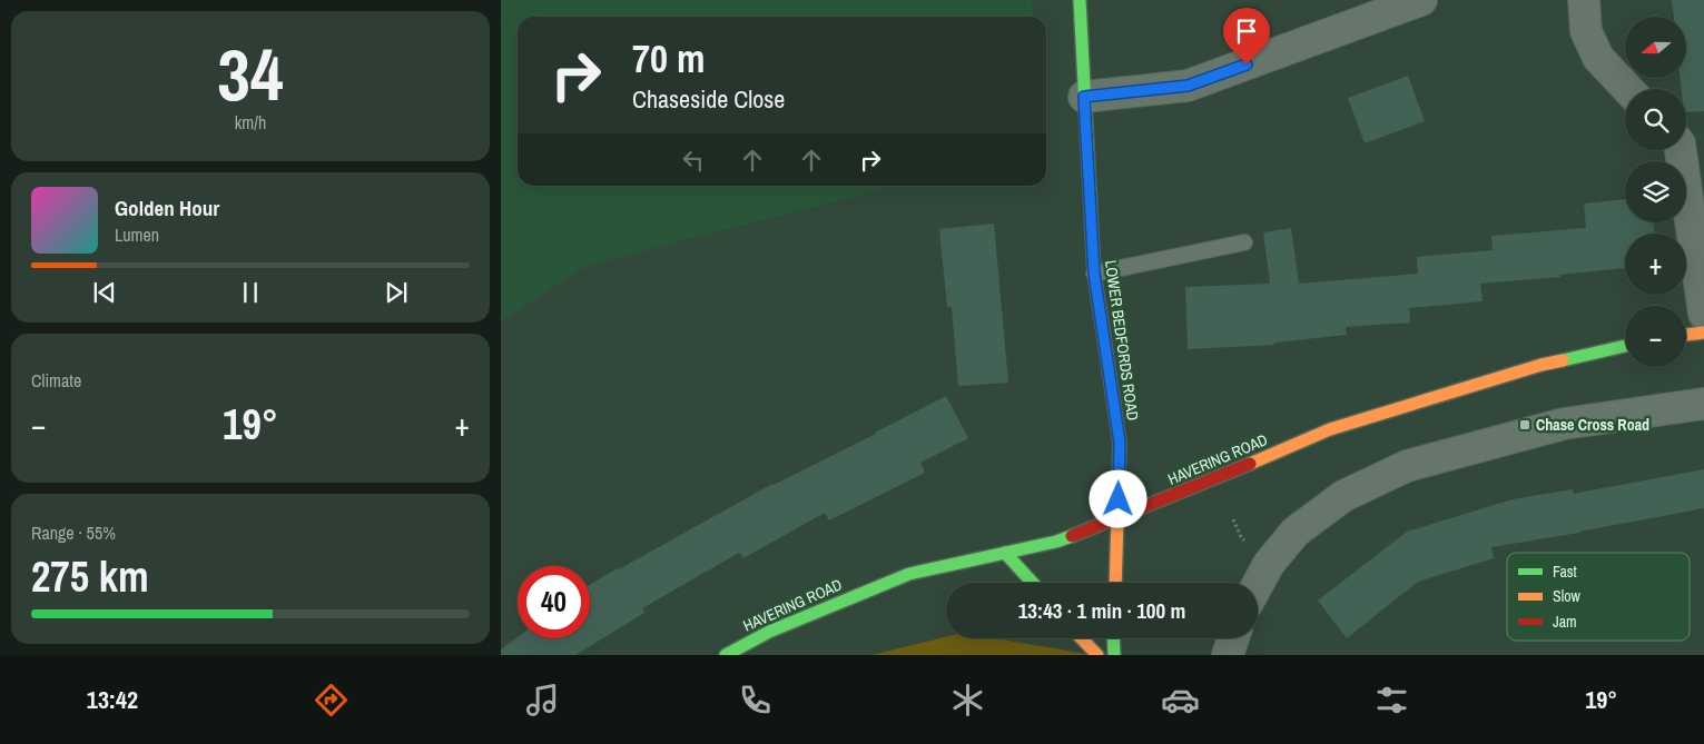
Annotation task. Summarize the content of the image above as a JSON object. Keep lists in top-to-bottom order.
{
  "streets": {
    "main road": ["LOWER BEDFORDS ROAD", "HAVERING ROAD"]
  },
  "crossings": [
    ["LOWER BEDFORDS ROAD", "HAVERING ROAD"]
  ],
  "places": {
    "transit": ["Chase Cross Road"]
  },
  "legend": ["Fast", "Slow", "Jam"],
  "north": "left",
  "page": {
    "tile": [
      ["34", "km/h"],
      "Climate",
      ["Range · 55%", "275 km"]
    ],
    "map_buttons": ["+", "−"],
    "turn": ["70 m", "Chaseside Close"],
    "song": ["Golden Hour", "Lumen"],
    "heat": ["−", "19°", "+"],
    "limit": "40",
    "trip": "13:43 · 1 min · 100 m",
    "tabs": ["13:42", "19°"]
  }
}
